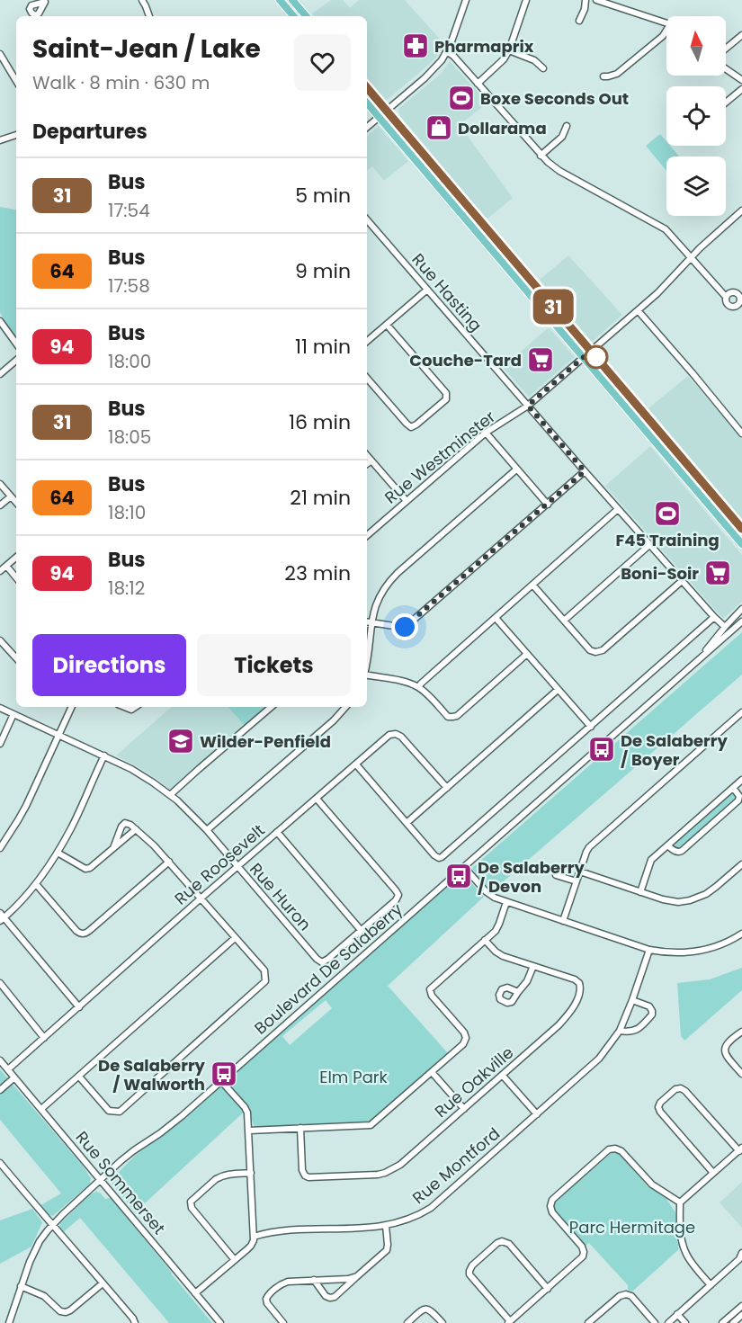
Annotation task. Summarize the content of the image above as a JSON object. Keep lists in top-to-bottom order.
{
  "streets": {
    "street": [
      "Rue Hasting",
      "Rue Westminster",
      "Rue Roosevelt",
      "Rue Huron",
      "Boulevard De Salaberry",
      "Rue Oakville",
      "Rue Montford",
      "Rue Sommerset"
    ]
  },
  "crossings": [
    ["Rue Hasting", "Rue Westminster"],
    ["Rue Hasting", "Boulevard De Salaberry"],
    ["Rue Roosevelt", "Rue Huron"],
    ["Rue Roosevelt", "Rue Sommerset"],
    ["Boulevard De Salaberry", "Rue Sommerset"]
  ],
  "parks": ["Elm Park", "Parc Hermitage"],
  "places": {
    "pharmacy": ["Pharmaprix"],
    "sports": ["Boxe Seconds Out", "F45 Training"],
    "shop": ["Dollarama"],
    "supermarket": ["Couche-Tard", "Boni-Soir"],
    "school or university": ["Wilder-Penfield"],
    "bus stop": ["De Salaberry / Boyer", "De Salaberry / Devon", "De Salaberry / Walworth"]
  },
  "lines": ["bus line 31"],
  "north": "top",
  "page": {
    "on_map": "31",
    "heading": [
      ["Saint-Jean / Lake", "Walk · 8 min · 630 m"],
      "Departures"
    ],
    "list": [
      {
        "mark": "31",
        "name": "Bus",
        "note": "17:54",
        "value": "5 min"
      },
      {
        "mark": "64",
        "name": "Bus",
        "note": "17:58",
        "value": "9 min"
      },
      {
        "mark": "94",
        "name": "Bus",
        "note": "18:00",
        "value": "11 min"
      },
      {
        "mark": "31",
        "name": "Bus",
        "note": "18:05",
        "value": "16 min"
      },
      {
        "mark": "64",
        "name": "Bus",
        "note": "18:10",
        "value": "21 min"
      },
      {
        "mark": "94",
        "name": "Bus",
        "note": "18:12",
        "value": "23 min"
      }
    ],
    "buttons": ["Directions", "Tickets"]
  }
}
